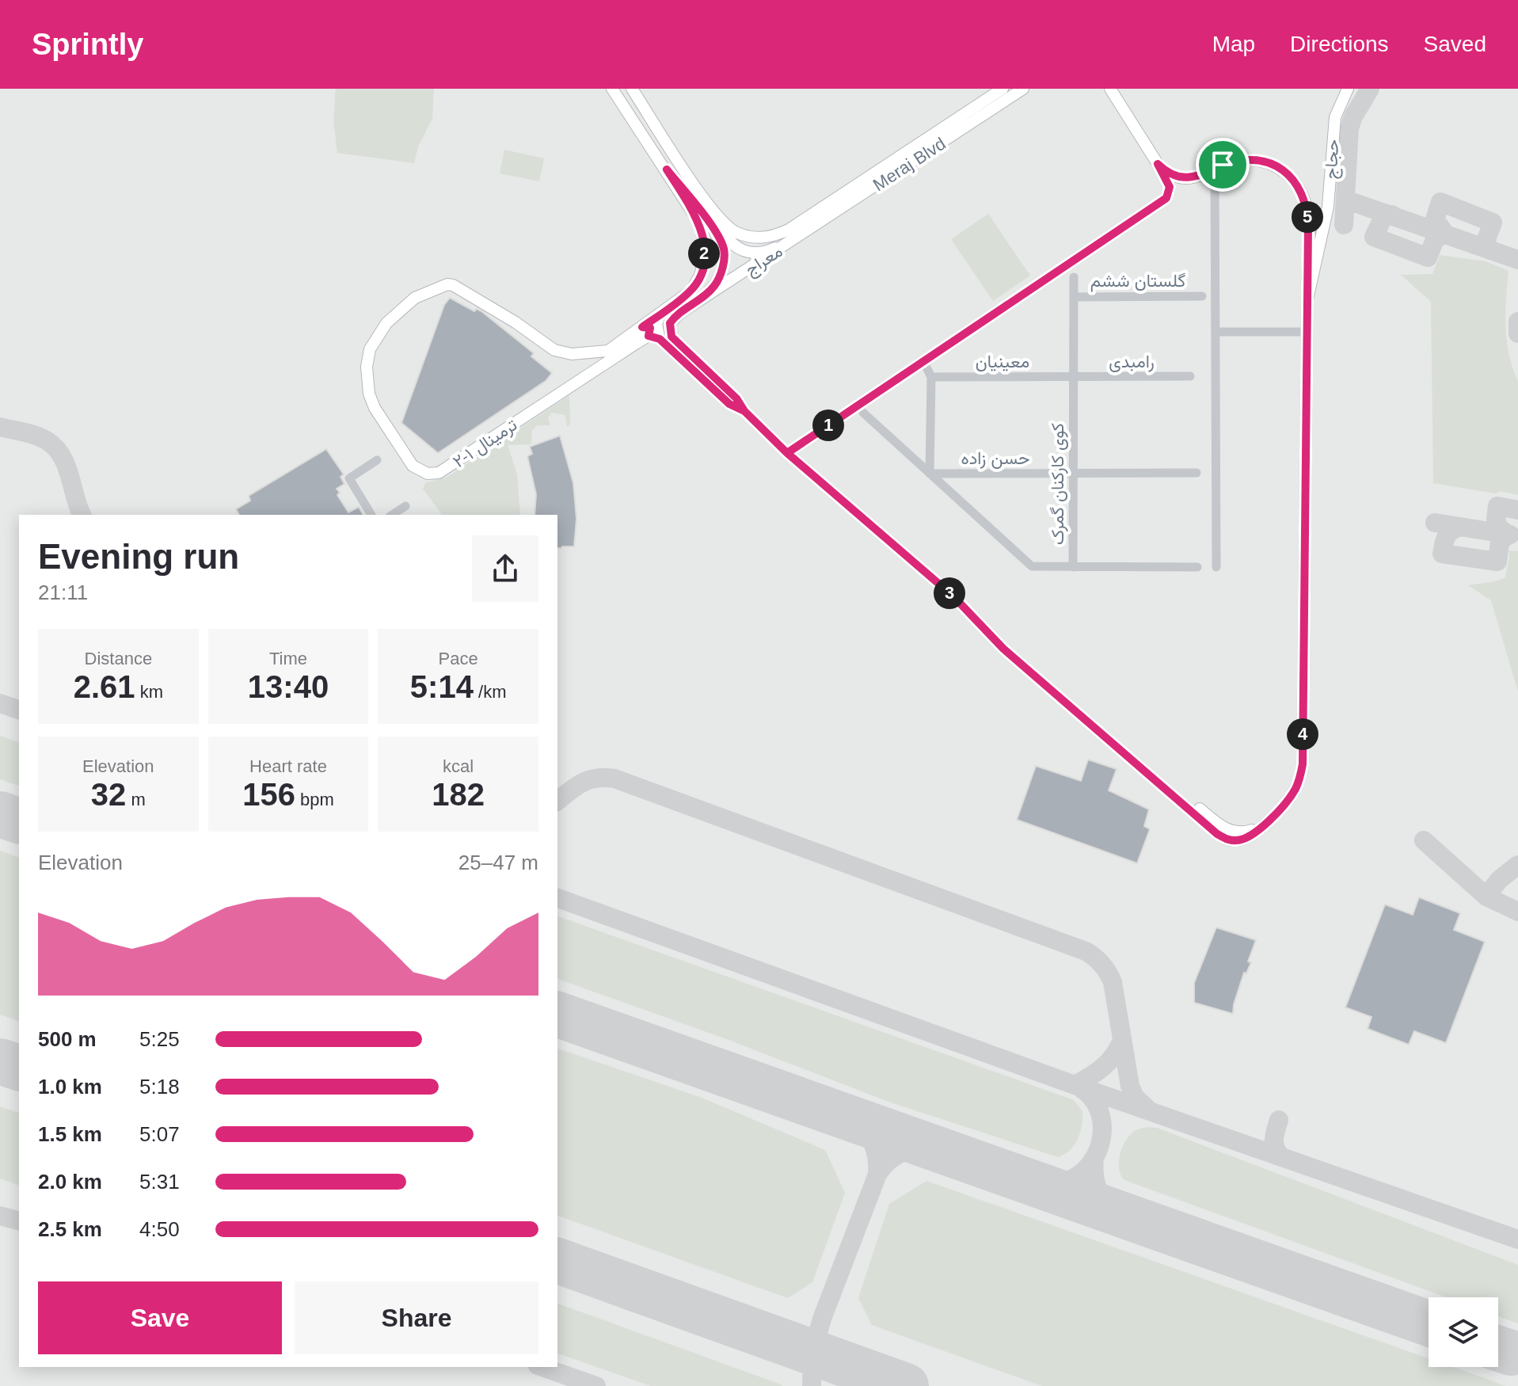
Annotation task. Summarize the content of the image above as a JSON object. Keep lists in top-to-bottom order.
{
  "streets": {
    "main road": [
      "حجاج",
      "Meraj Blvd",
      "معراج",
      "ترمینال ۱-۲"
    ],
    "street": [
      "گلستان ششم",
      "معینیان",
      "رامبدی",
      "حسن زاده",
      "کوی کارکنان گمرک"
    ]
  },
  "crossings": [
    ["حجاج", "معراج"],
    ["Meraj Blvd", "معراج"],
    ["گلستان ششم", "کوی کارکنان گمرک"],
    ["معینیان", "رامبدی"],
    ["معینیان", "کوی کارکنان گمرک"],
    ["رامبدی", "کوی کارکنان گمرک"],
    ["حسن زاده", "کوی کارکنان گمرک"]
  ],
  "page": {
    "header": "Sprintly",
    "nav": ["Map", "Directions", "Saved"],
    "pins": [
      "5",
      "2",
      "1",
      "3",
      "4"
    ],
    "heading": ["Evening run", "21:11"],
    "stats": [
      ["Distance", "2.61 km"],
      ["Time", "13:40"],
      ["Pace", "5:14 /km"],
      ["Elevation", "32 m"],
      ["Heart rate", "156 bpm"],
      ["kcal", "182"]
    ],
    "chart": ["Elevation", "25–47 m"],
    "list": [
      {
        "name": "500 m",
        "note": "5:25"
      },
      {
        "name": "1.0 km",
        "note": "5:18"
      },
      {
        "name": "1.5 km",
        "note": "5:07"
      },
      {
        "name": "2.0 km",
        "note": "5:31"
      },
      {
        "name": "2.5 km",
        "note": "4:50"
      }
    ],
    "buttons": ["Save", "Share"]
  }
}
